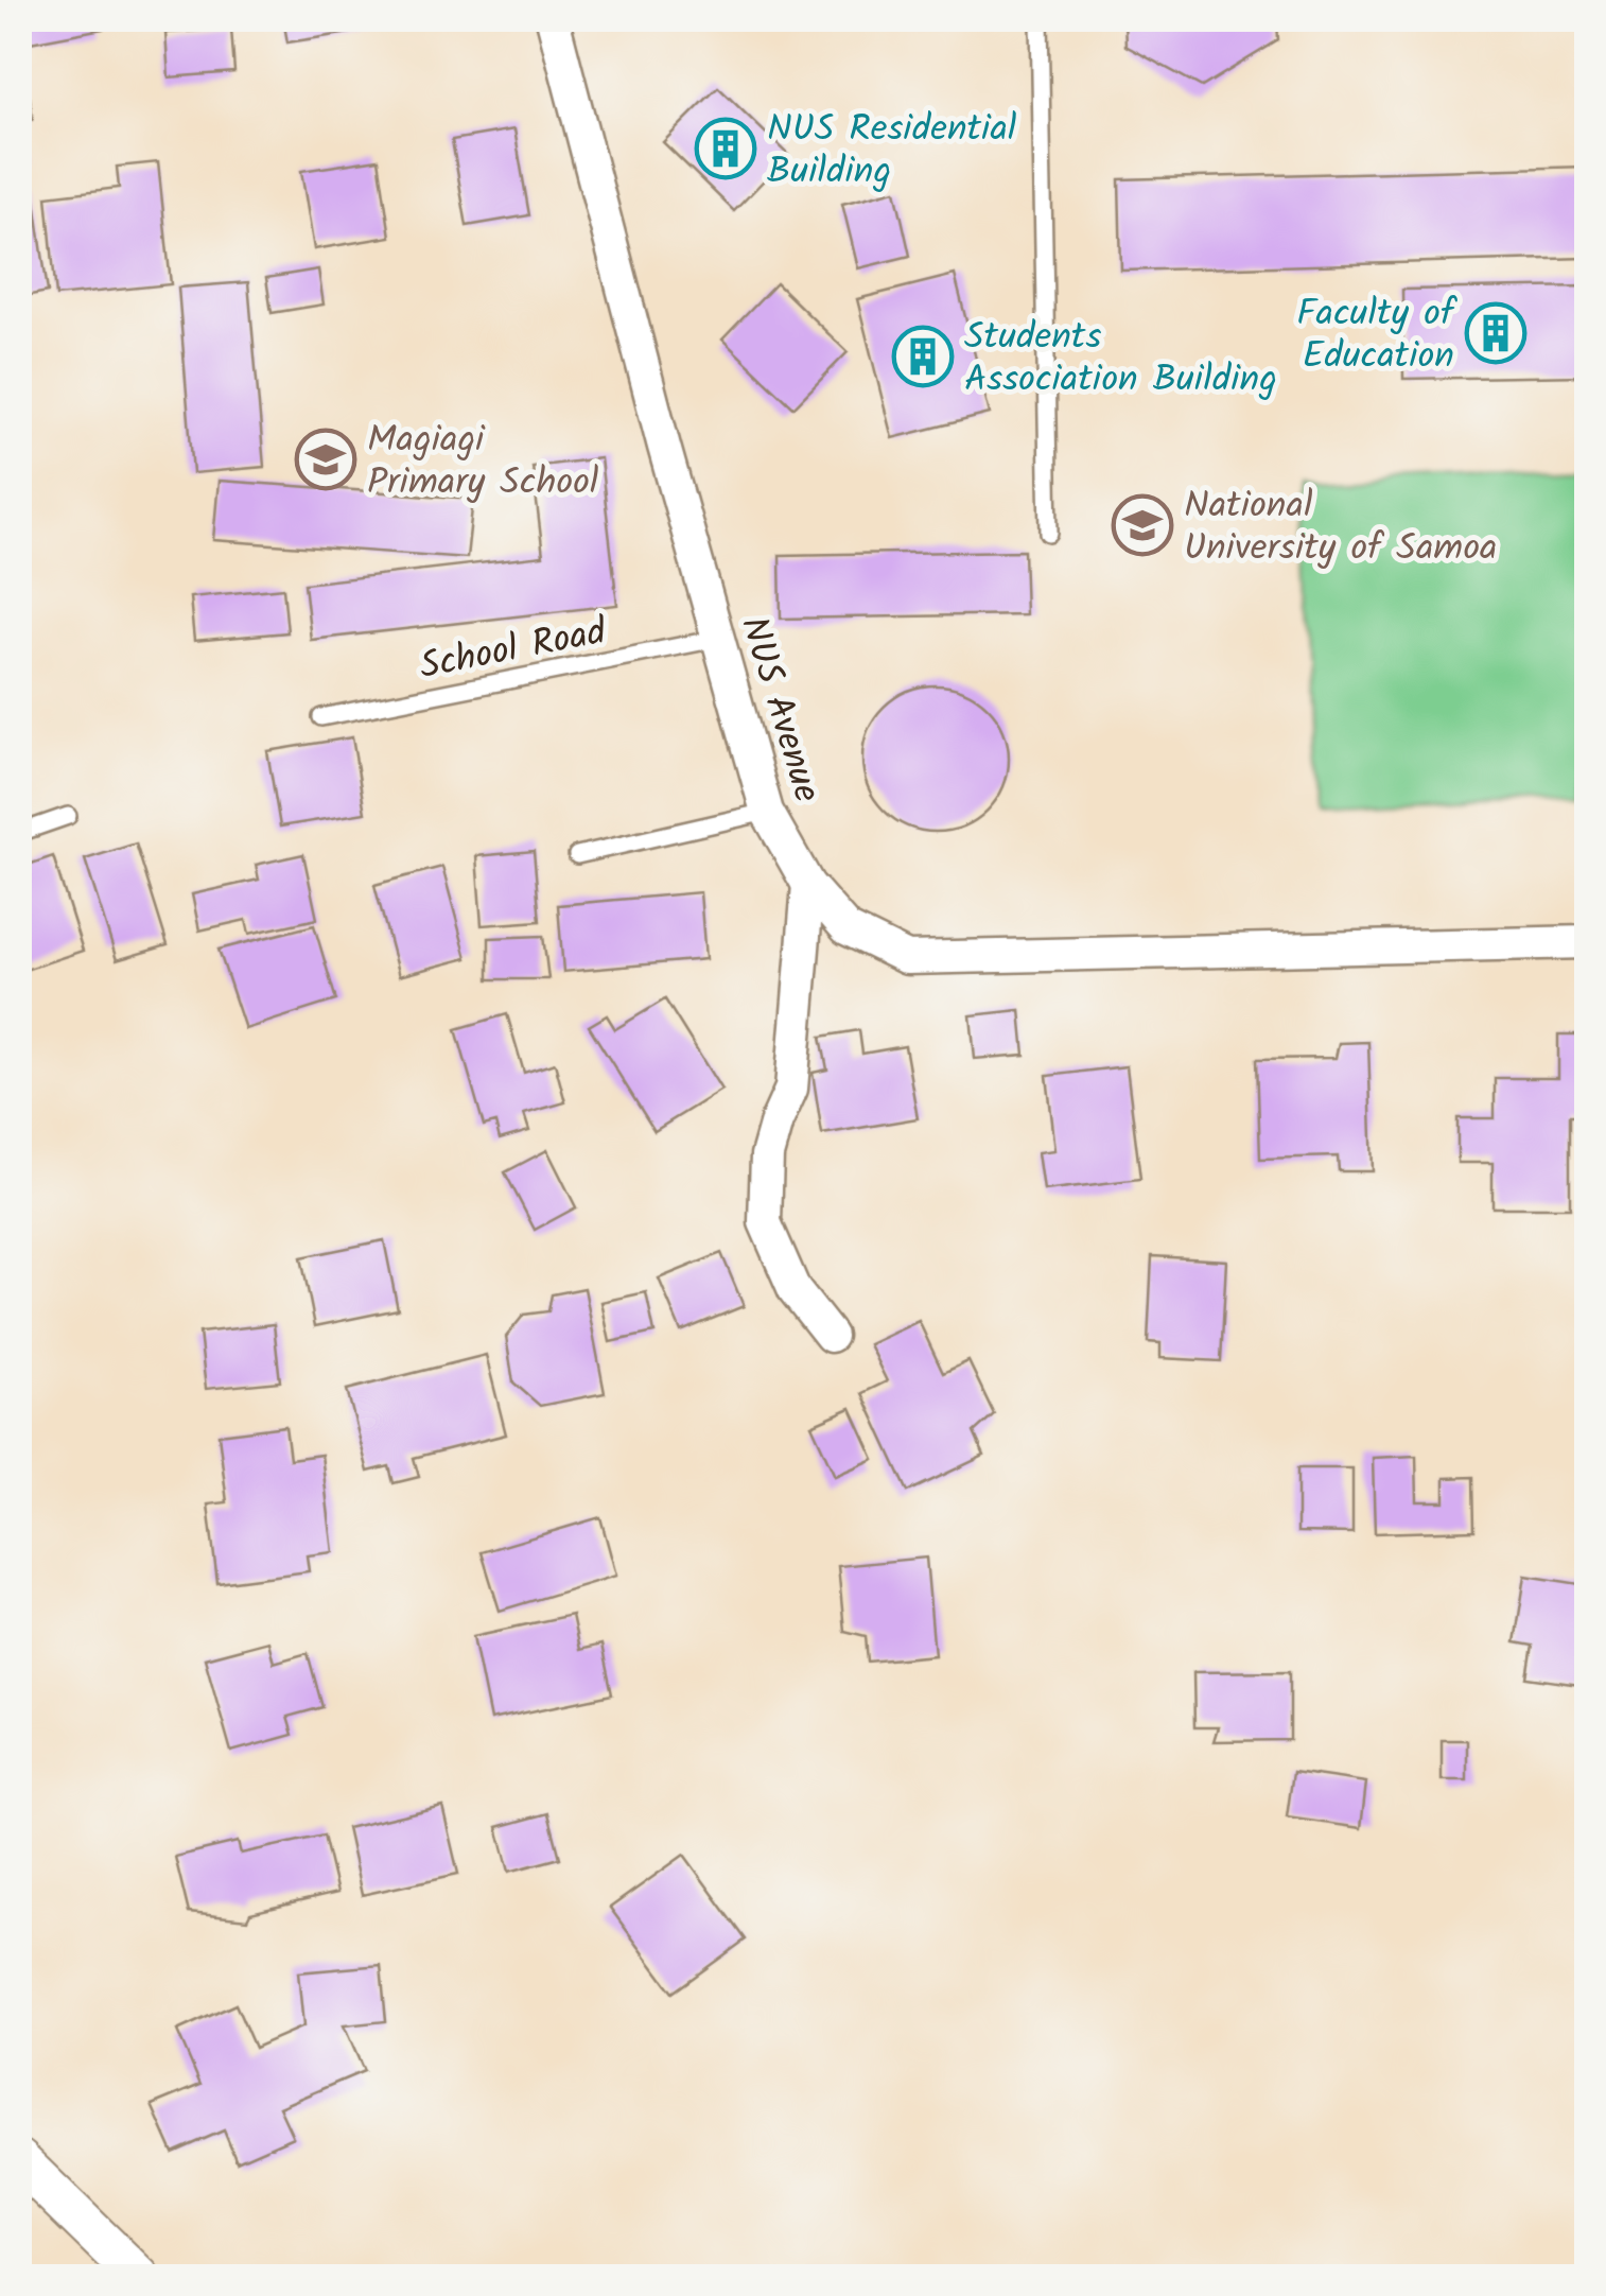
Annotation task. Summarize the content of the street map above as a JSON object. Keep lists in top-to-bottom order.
{
  "streets": {
    "street": ["NUS Avenue"],
    "lane": ["School Road"]
  },
  "crossings": [
    ["School Road", "NUS Avenue"]
  ],
  "places": {
    "building": ["NUS Residential Building", "Faculty of Education", "Students Association Building"],
    "school or university": ["Magiagi Primary School", "National University of Samoa"]
  }
}
